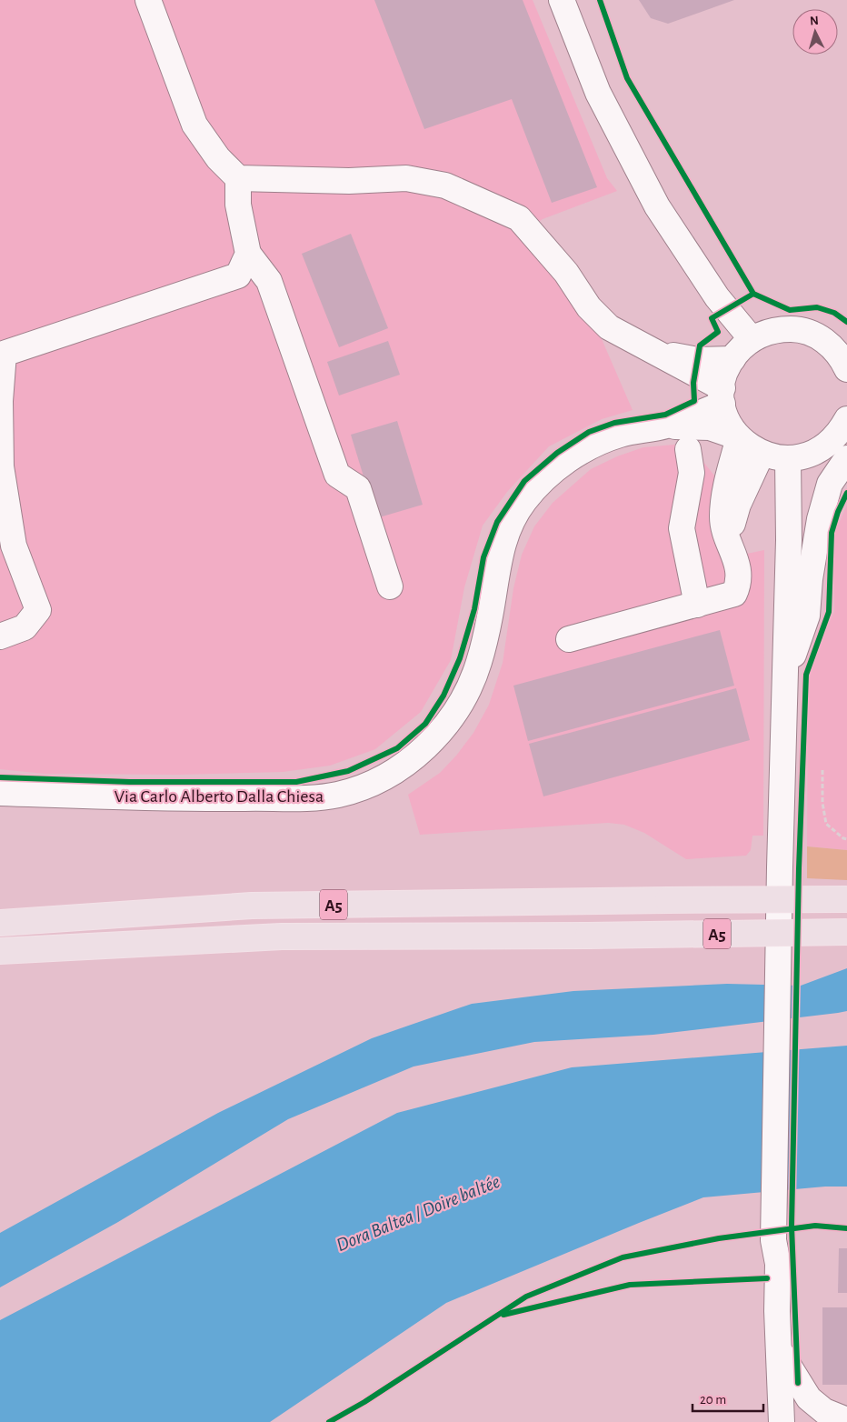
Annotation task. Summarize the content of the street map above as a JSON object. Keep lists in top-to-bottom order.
{
  "streets": {
    "highway": ["A5"],
    "street": ["Via Carlo Alberto Dalla Chiesa"]
  },
  "water": ["Dora Baltea / Doire baltée"],
  "scale_bar": "20 m",
  "north": "top"
}
